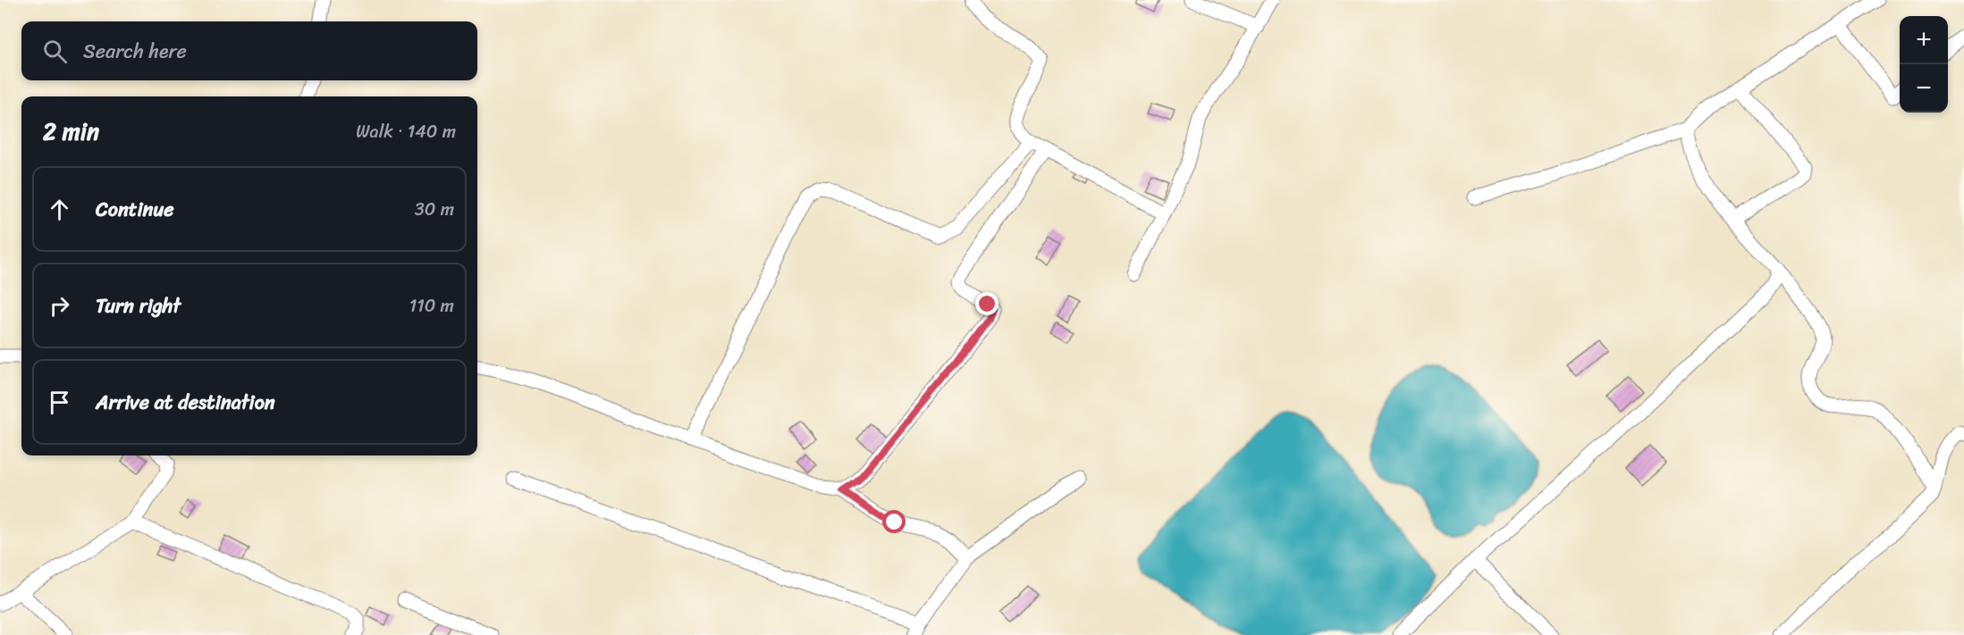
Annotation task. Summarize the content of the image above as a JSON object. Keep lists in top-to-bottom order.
{
  "page": {
    "map_buttons": ["+", "−"],
    "search": "Search here",
    "heading": ["2 min", "Walk · 140 m"],
    "list": [
      ["Continue", "30 m"],
      ["Turn right", "110 m"],
      "Arrive at destination"
    ]
  }
}
